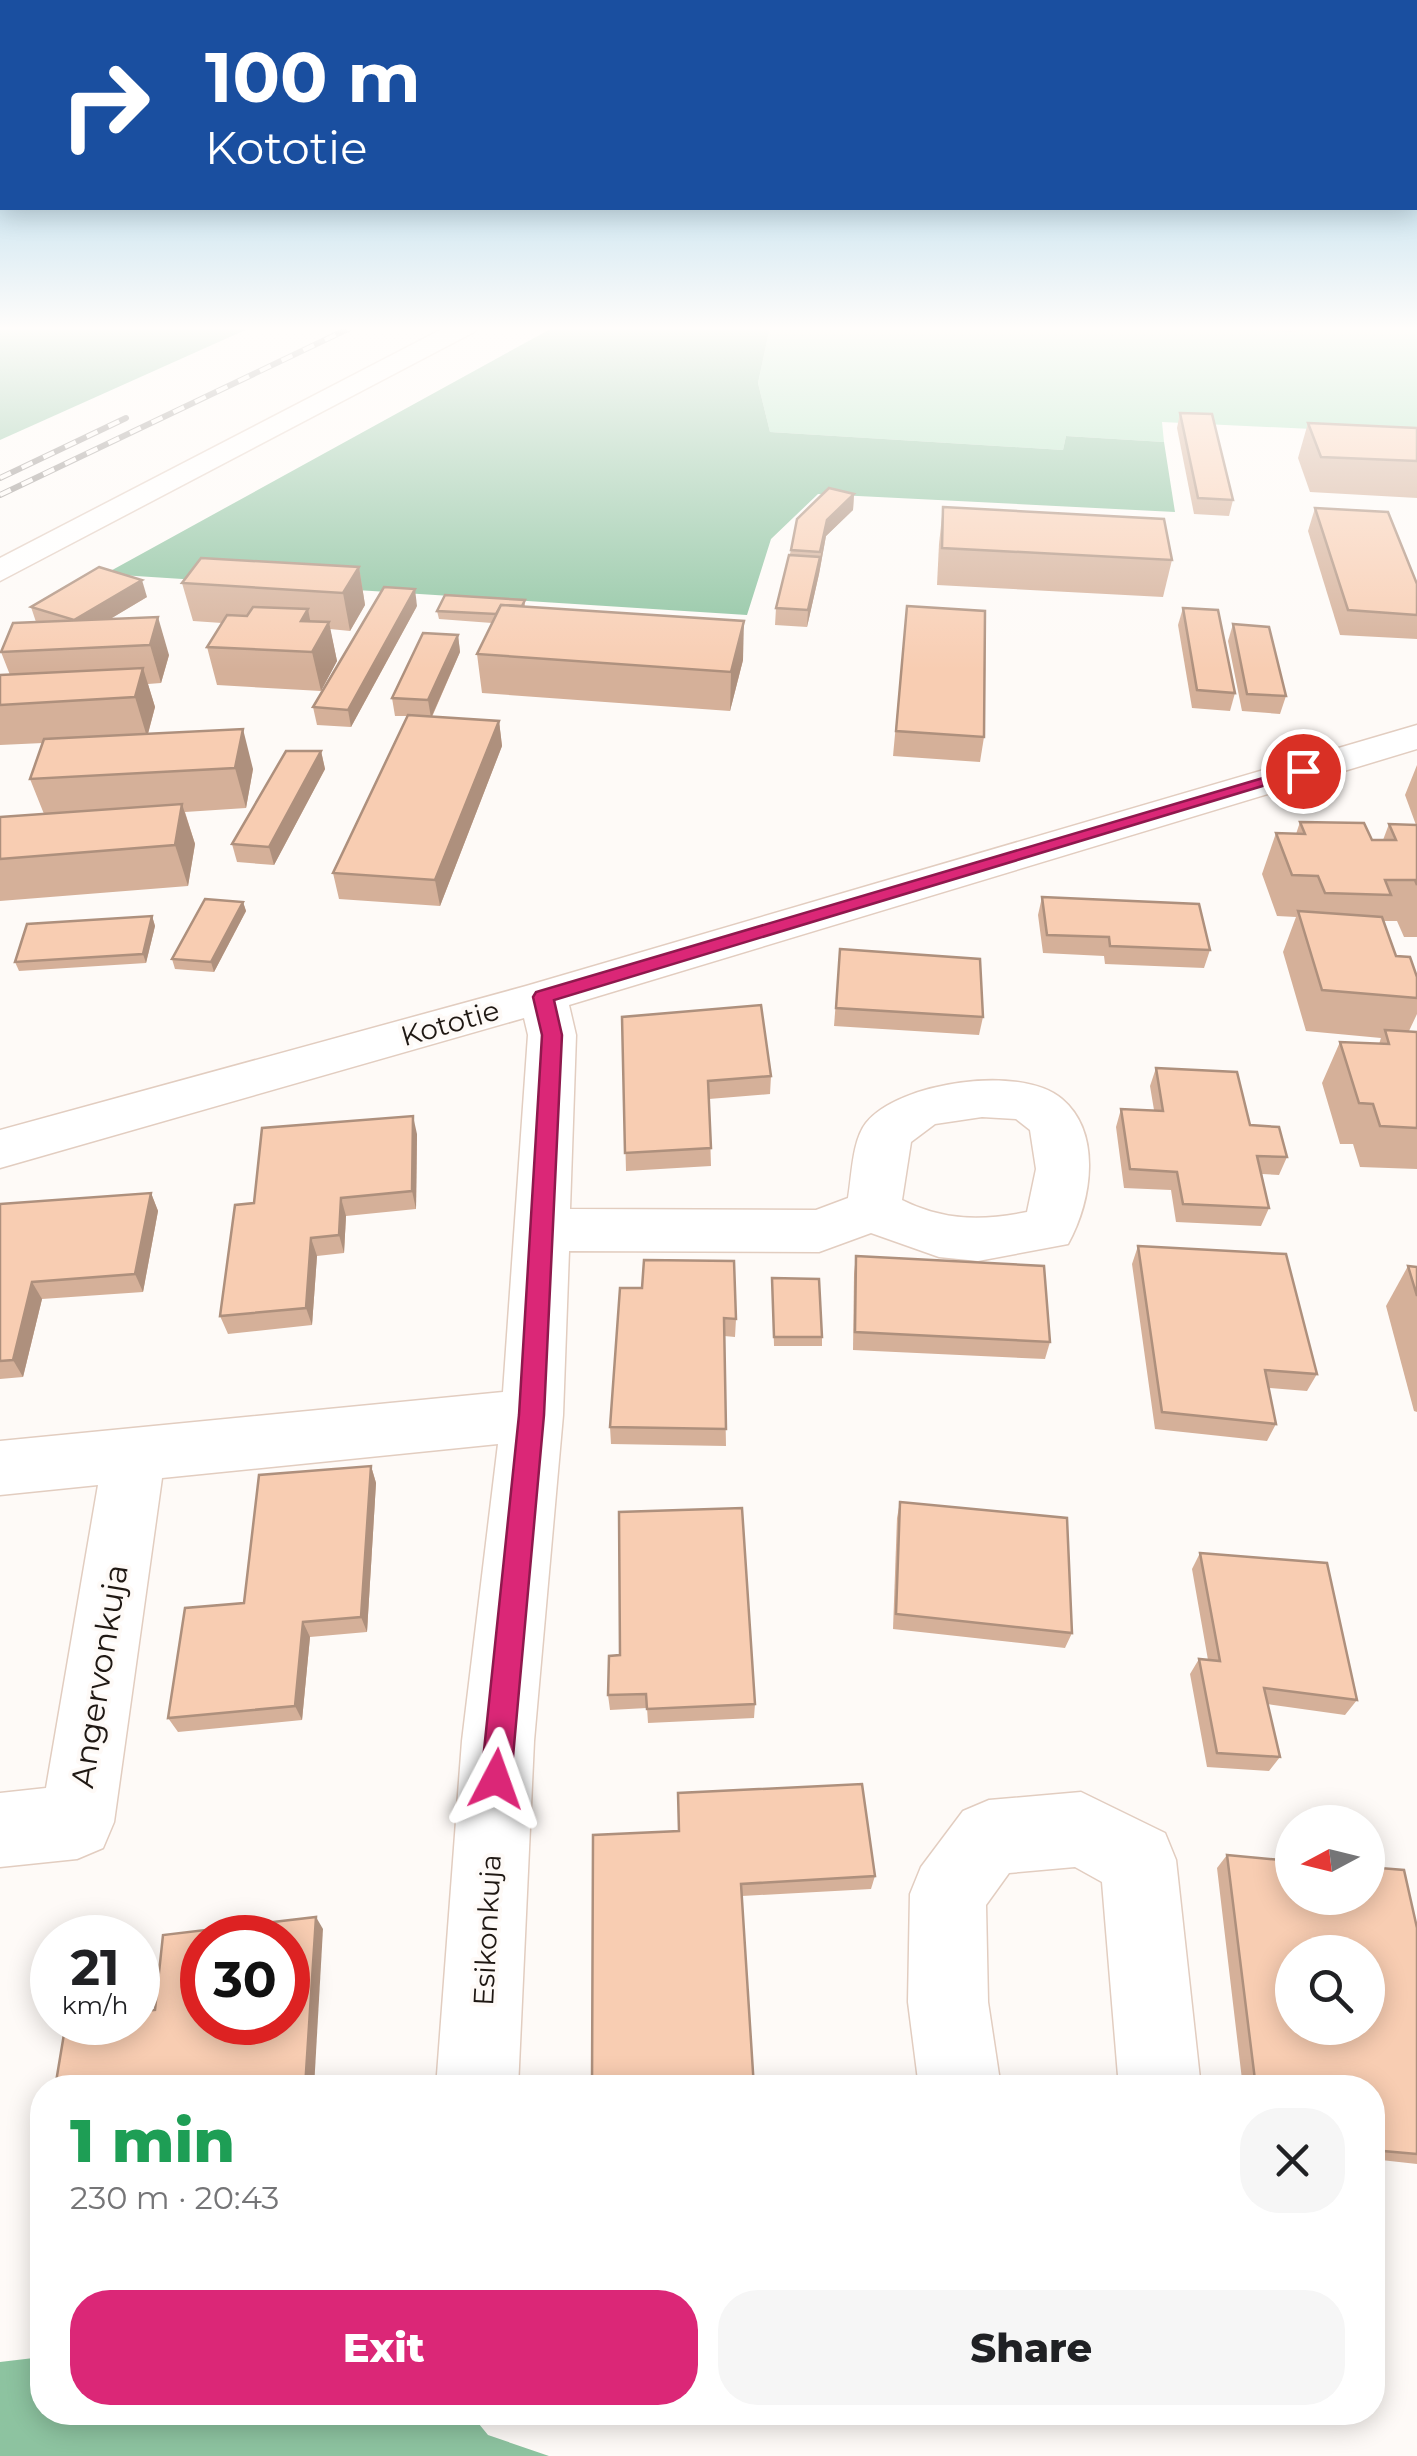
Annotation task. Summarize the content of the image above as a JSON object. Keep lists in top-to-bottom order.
{
  "streets": {
    "street": ["Kototie", "Angervonkuja", "Esikonkuja"]
  },
  "crossings": [
    ["Kototie", "Esikonkuja"]
  ],
  "north": "left",
  "page": {
    "turn": ["100 m", "Kototie"],
    "speed": "21 km/h",
    "limit": "30",
    "heading": ["1 min", "230 m · 20:43"],
    "buttons": ["Exit", "Share"]
  }
}
